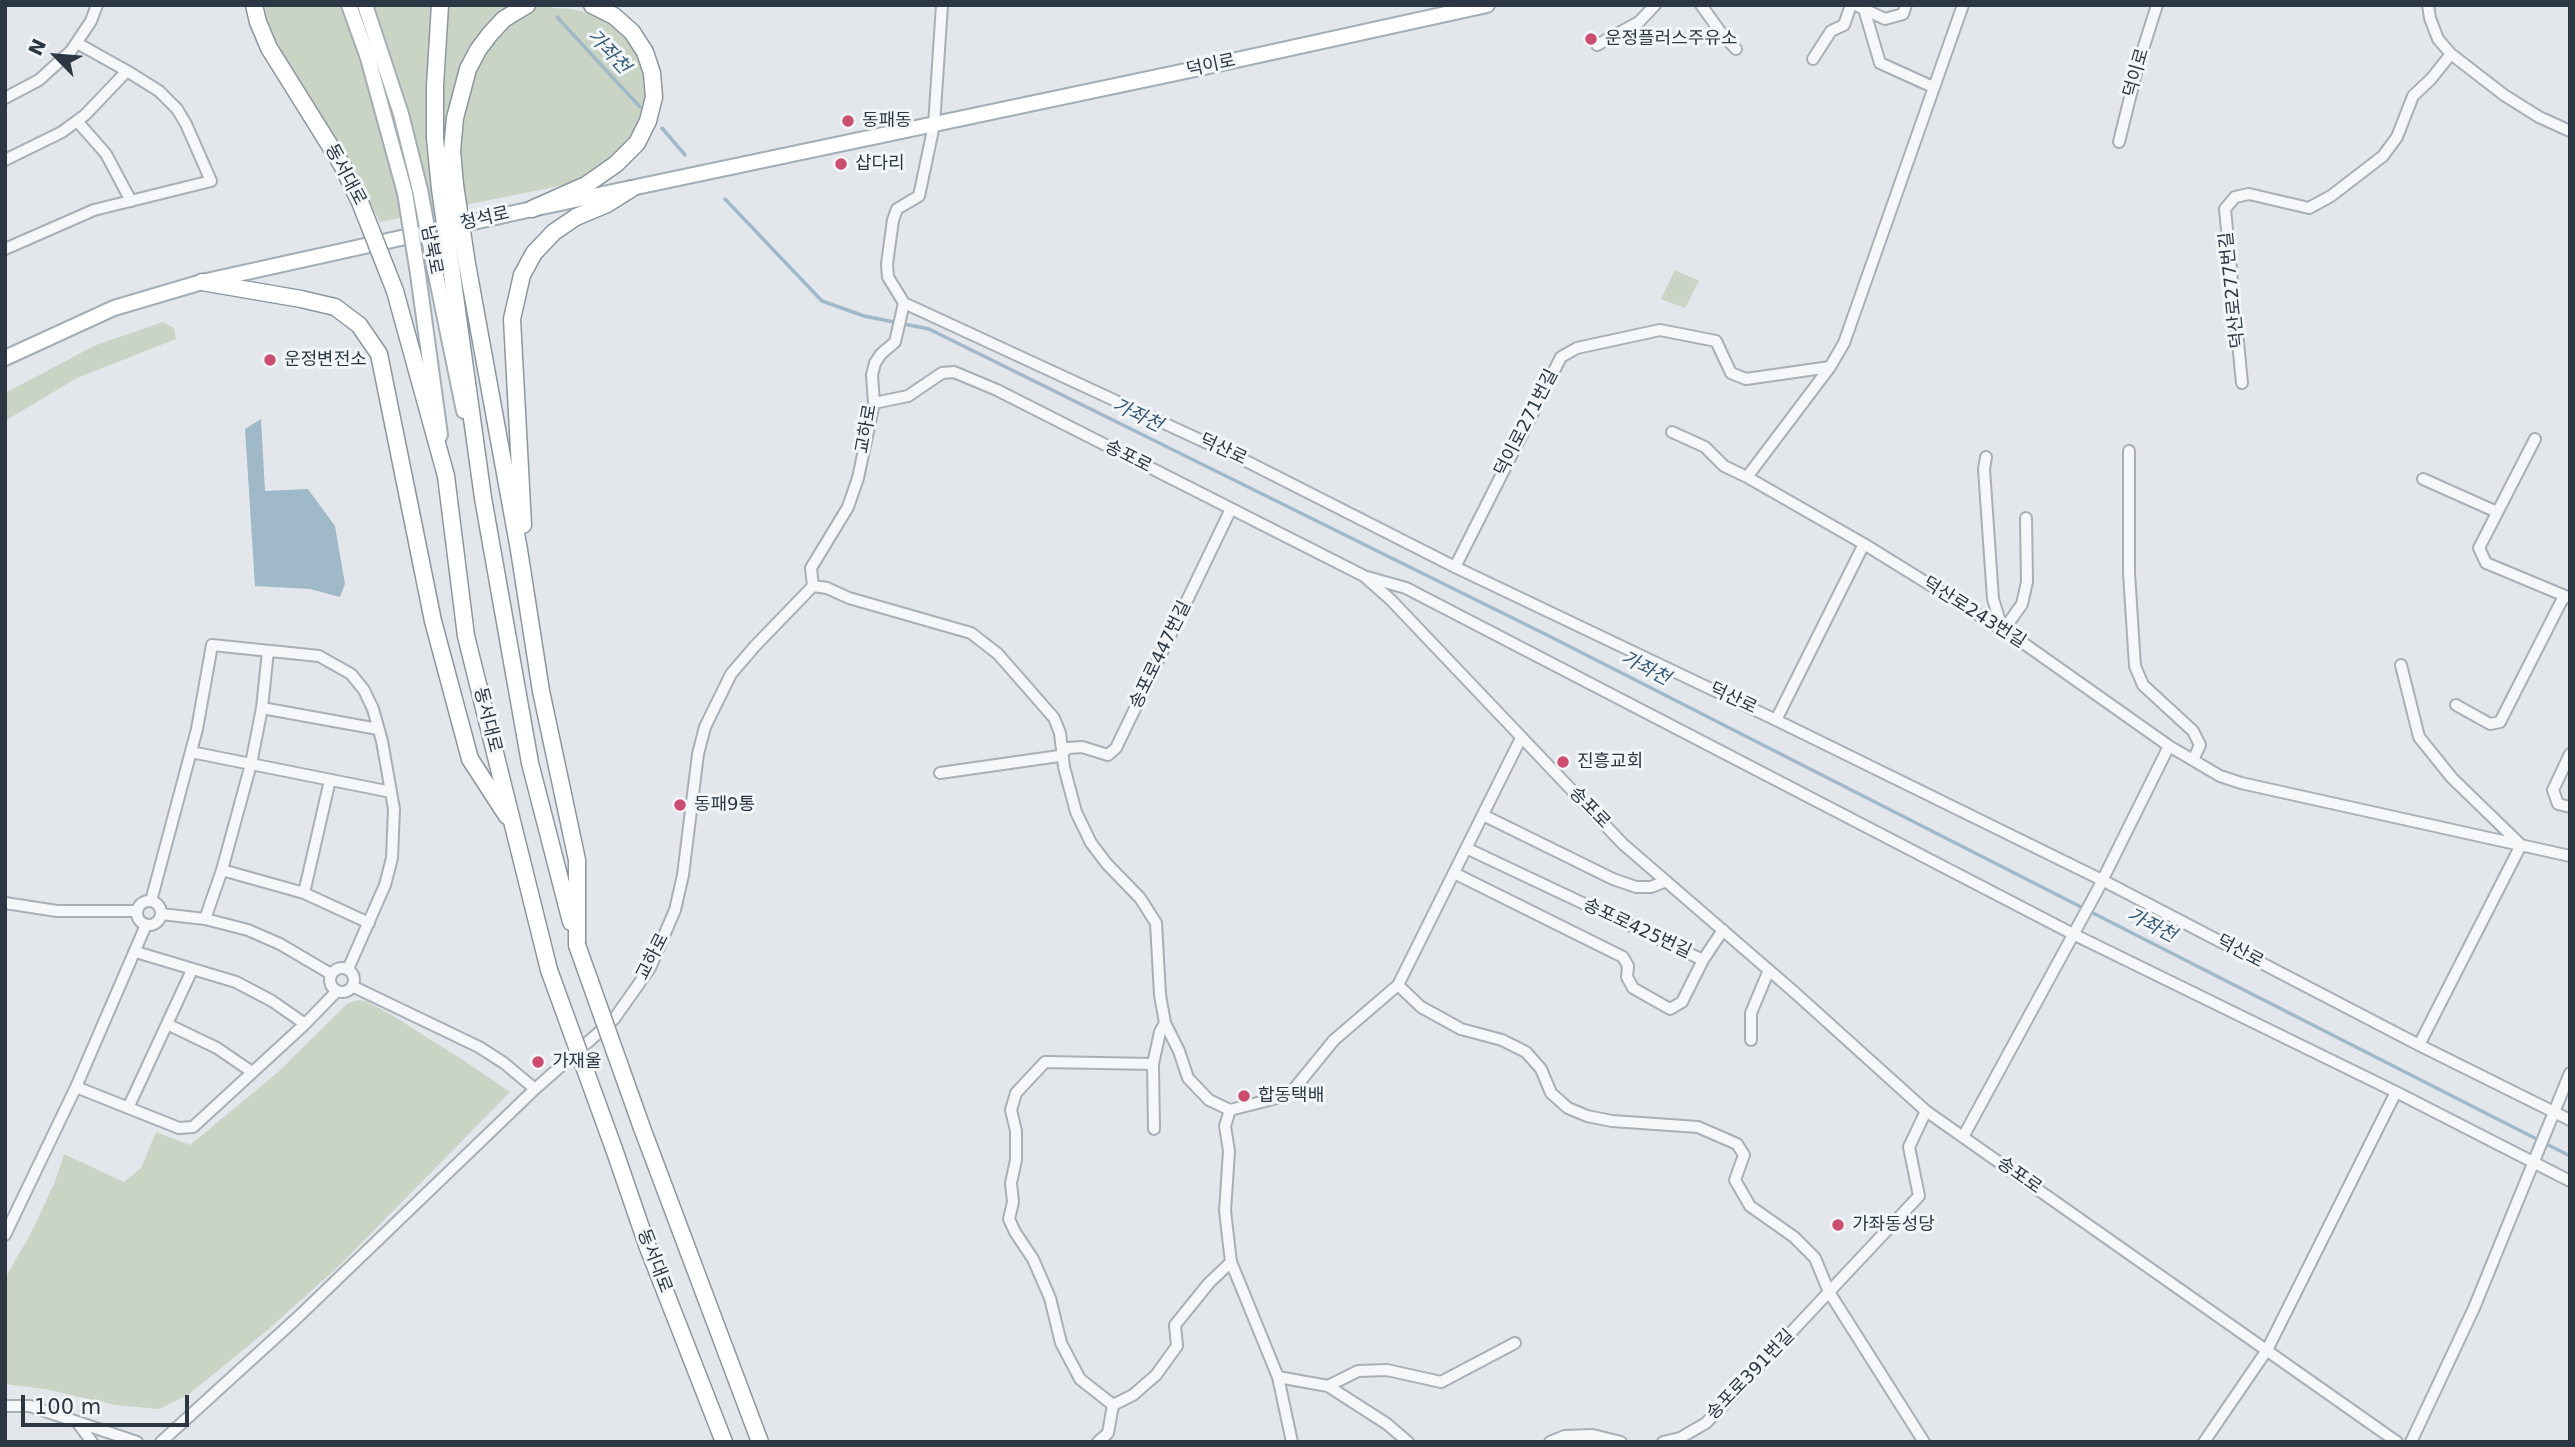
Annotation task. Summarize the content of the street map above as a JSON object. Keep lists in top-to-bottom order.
{
  "streets": {
    "highway": ["동서대로"],
    "main road": ["덕이로", "청석로", "남북로"],
    "street": [
      "덕산로277번길",
      "덕이로271번길",
      "교하로",
      "덕산로",
      "송포로",
      "덕산로243번길",
      "송포로447번길",
      "송포로425번길",
      "송포로391번길"
    ]
  },
  "crossings": [
    ["덕이로", "청석로"],
    ["동서대로", "남북로"],
    ["덕이로271번길", "덕산로"],
    ["교하로", "덕산로"],
    ["교하로", "송포로"],
    ["송포로", "송포로447번길"],
    ["송포로", "송포로391번길"]
  ],
  "water": ["가좌천"],
  "places": [
    "운정플러스주유소",
    "동패동",
    "삽다리",
    "운정변전소",
    "진흥교회",
    "동패9통",
    "가재울",
    "합동택배",
    "가좌동성당"
  ],
  "scale_bar": "100 m",
  "north": "top left"
}
